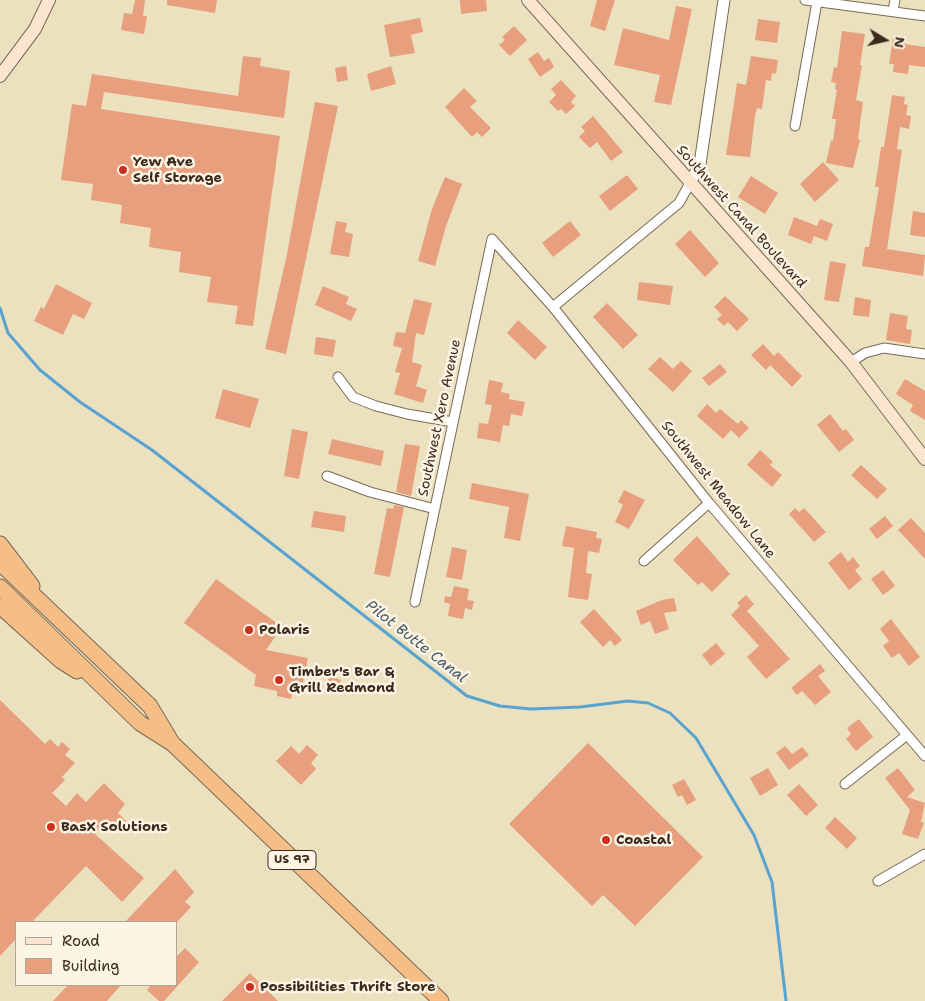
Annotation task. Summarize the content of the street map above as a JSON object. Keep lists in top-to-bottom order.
{
  "streets": {
    "highway": ["US 97"],
    "main road": ["Southwest Canal Boulevard"],
    "street": ["Southwest Xero Avenue", "Southwest Meadow Lane"]
  },
  "crossings": [
    ["Southwest Xero Avenue", "Southwest Meadow Lane"]
  ],
  "water": ["Pilot Butte Canal"],
  "places": [
    "Yew Ave Self Storage",
    "Polaris",
    "Timber's Bar & Grill Redmond",
    "BasX Solutions",
    "Coastal",
    "Possibilities Thrift Store"
  ],
  "legend": ["Road", "Building"],
  "north": "right"
}
